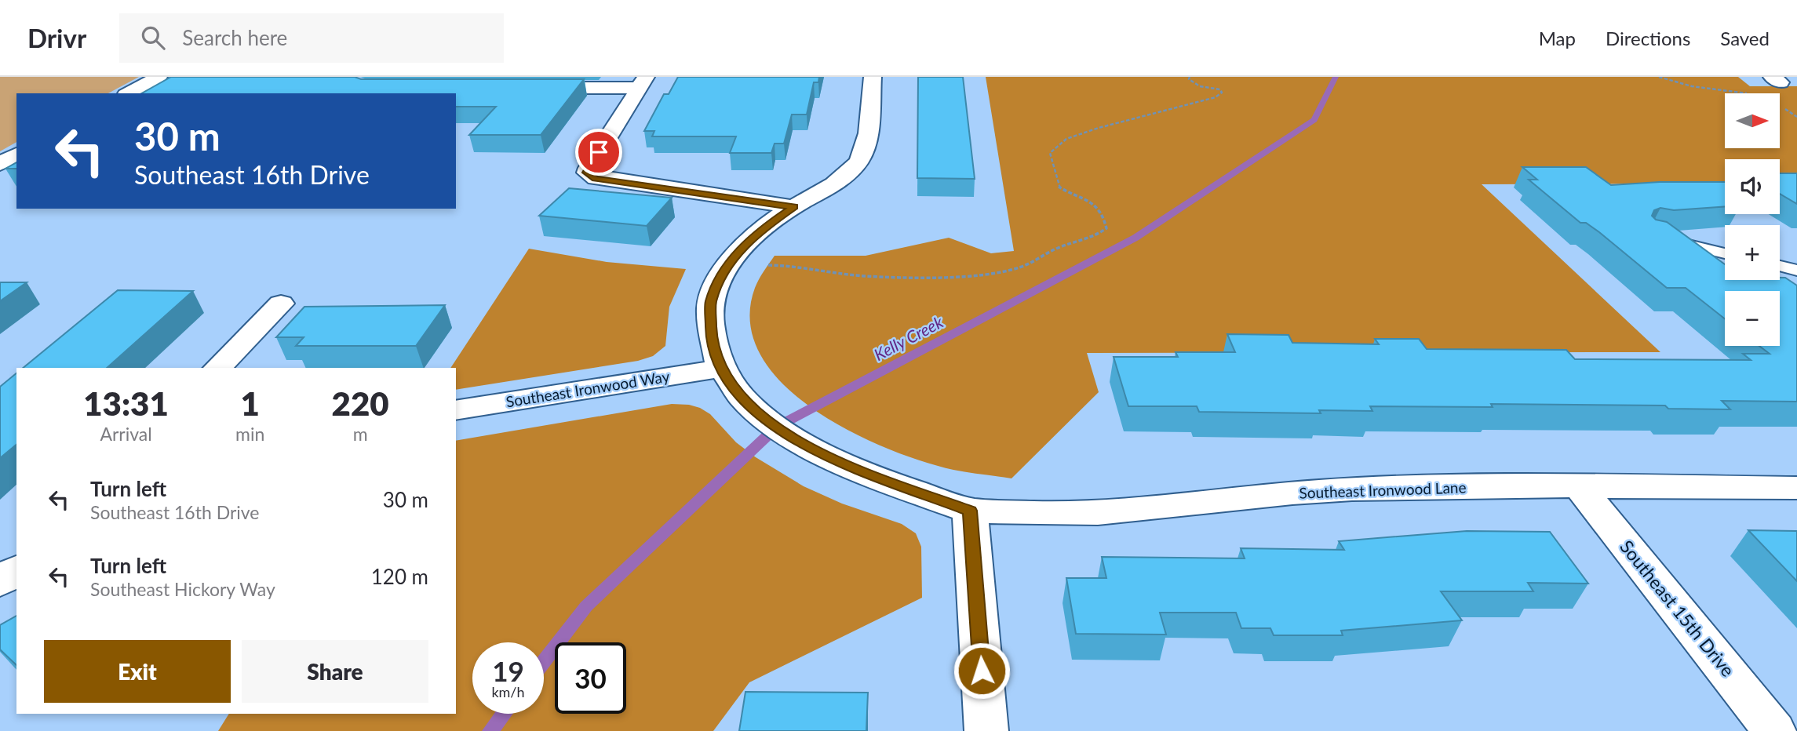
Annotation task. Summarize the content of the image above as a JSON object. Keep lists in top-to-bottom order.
{
  "streets": {
    "street": ["Southeast Ironwood Way", "Southeast Ironwood Lane", "Southeast 15th Drive"]
  },
  "crossings": [
    ["Southeast Ironwood Way", "Southeast Ironwood Lane"],
    ["Southeast Ironwood Lane", "Southeast 15th Drive"]
  ],
  "water": ["Kelly Creek"],
  "north": "right",
  "page": {
    "header": "Drivr",
    "search": "Search here",
    "nav": ["Map", "Directions", "Saved"],
    "map_buttons": ["+", "−"],
    "turn": ["30 m", "Southeast 16th Drive"],
    "eta": [
      "13:31",
      "Arrival",
      "1",
      "min",
      "220",
      "m"
    ],
    "list": [
      {
        "name": "Turn left",
        "note": "Southeast 16th Drive",
        "value": "30 m"
      },
      {
        "name": "Turn left",
        "note": "Southeast Hickory Way",
        "value": "120 m"
      }
    ],
    "buttons": ["Exit", "Share"],
    "speed": "19 km/h",
    "limit": "30"
  }
}
